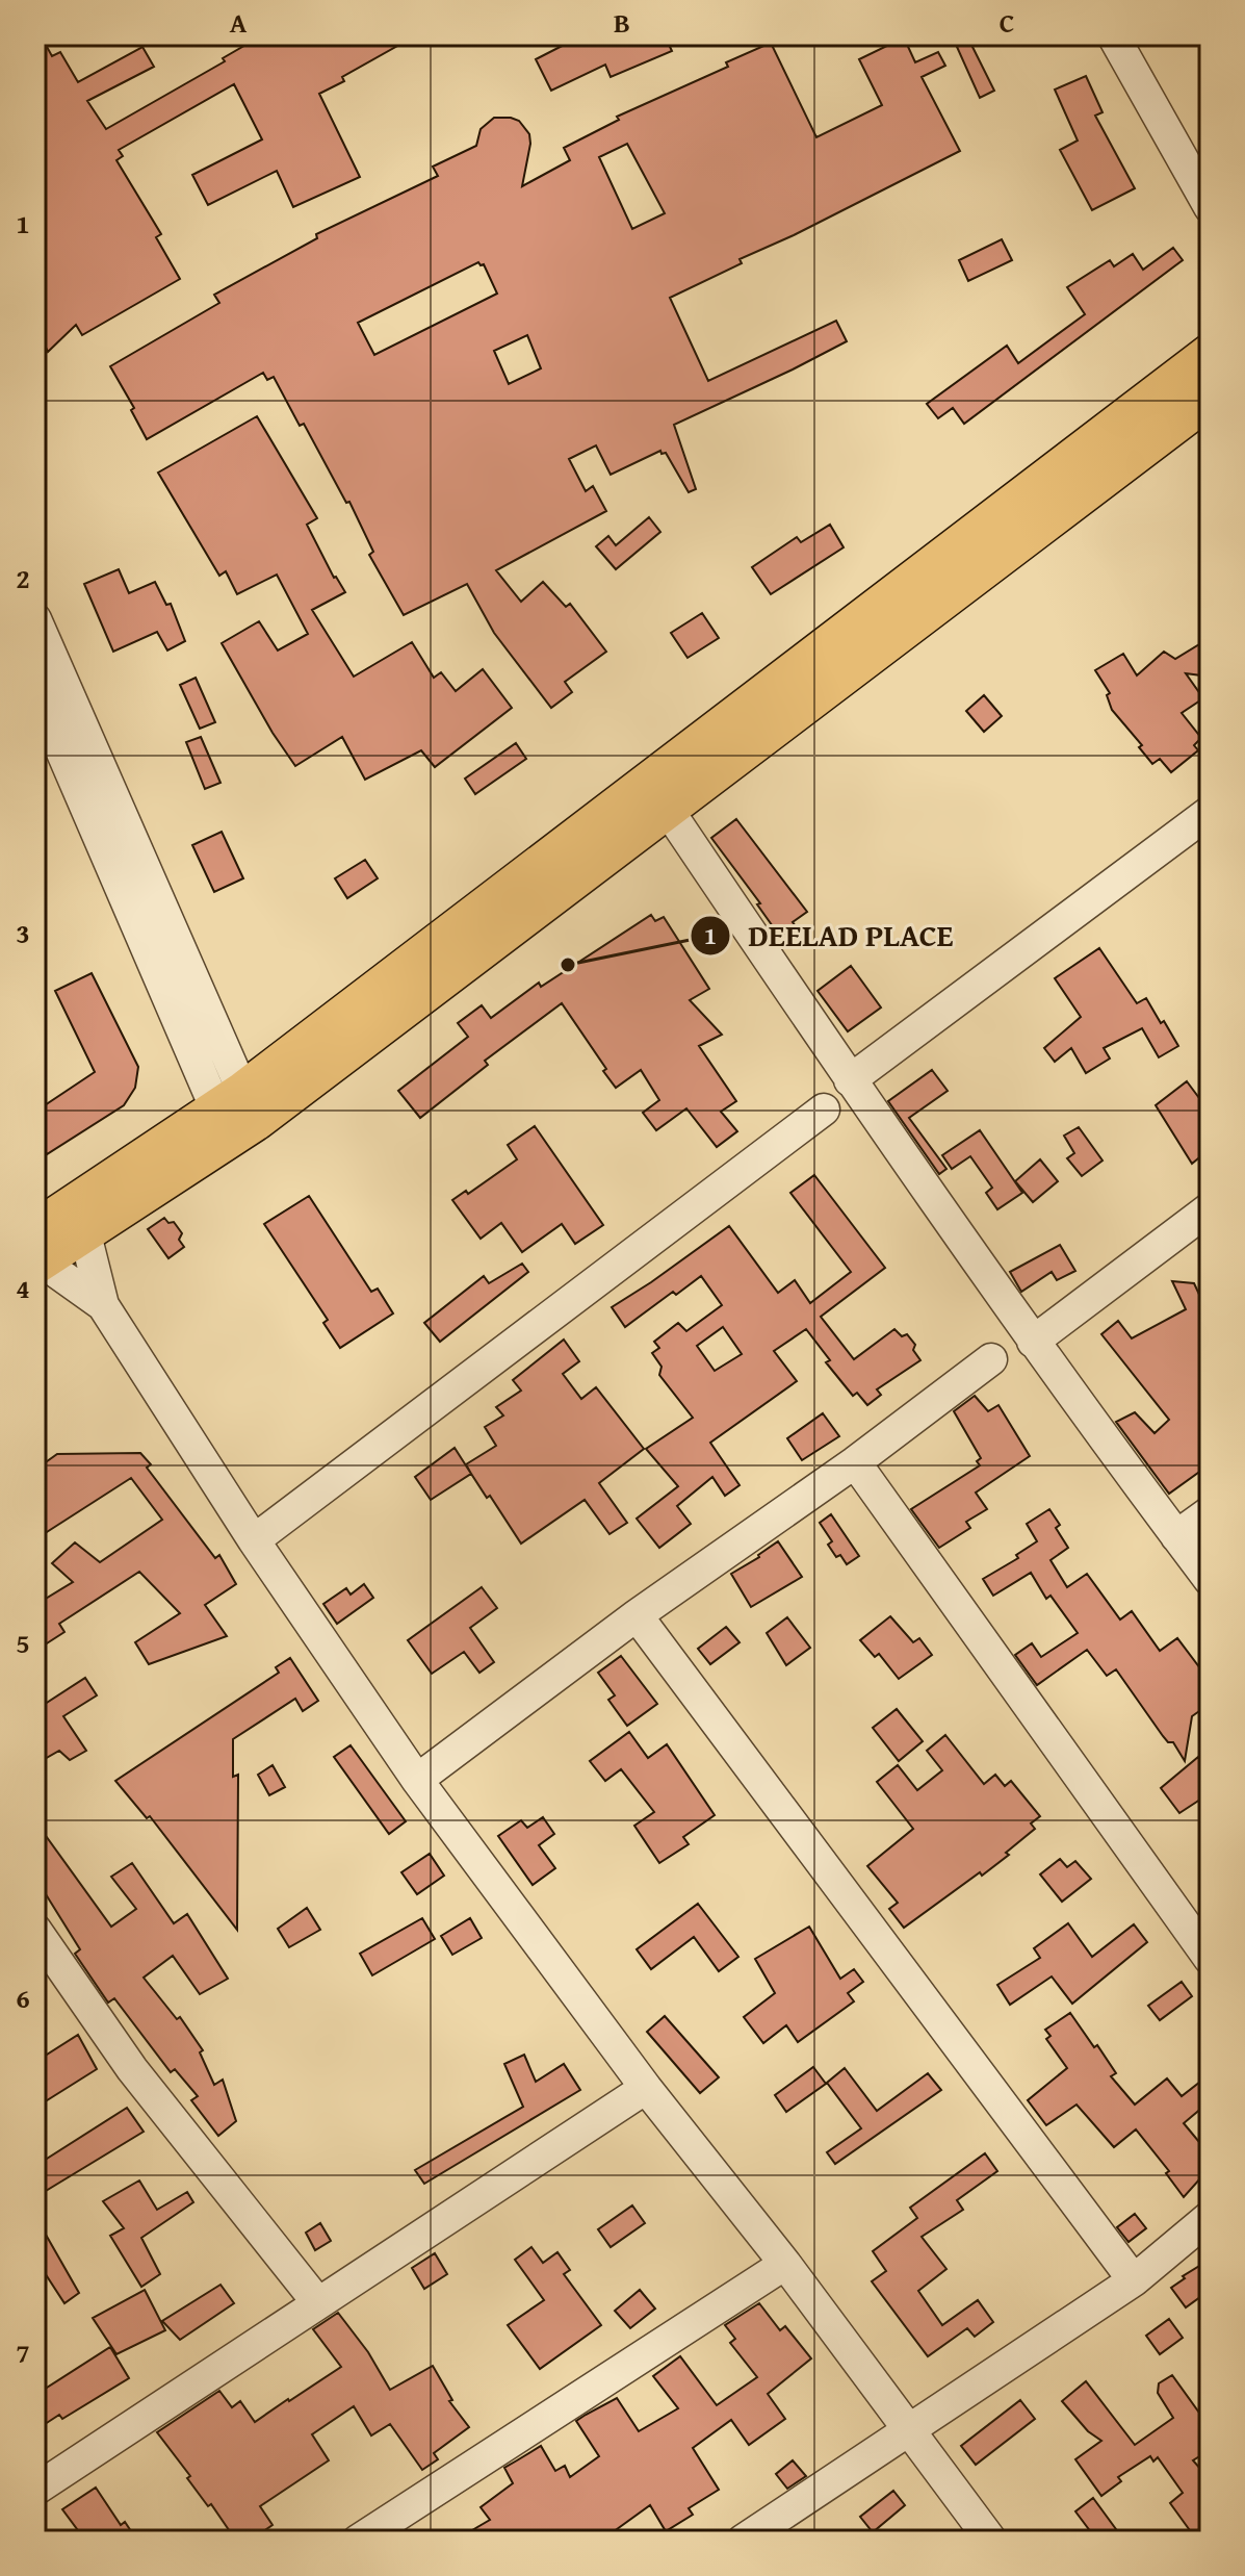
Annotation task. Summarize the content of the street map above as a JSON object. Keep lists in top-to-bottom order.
{
  "places": ["DEELAD PLACE"],
  "grid": {
    "columns": ["A", "B", "C"],
    "rows": [
      "1",
      "2",
      "3",
      "4",
      "5",
      "6",
      "7"
    ]
  }
}
